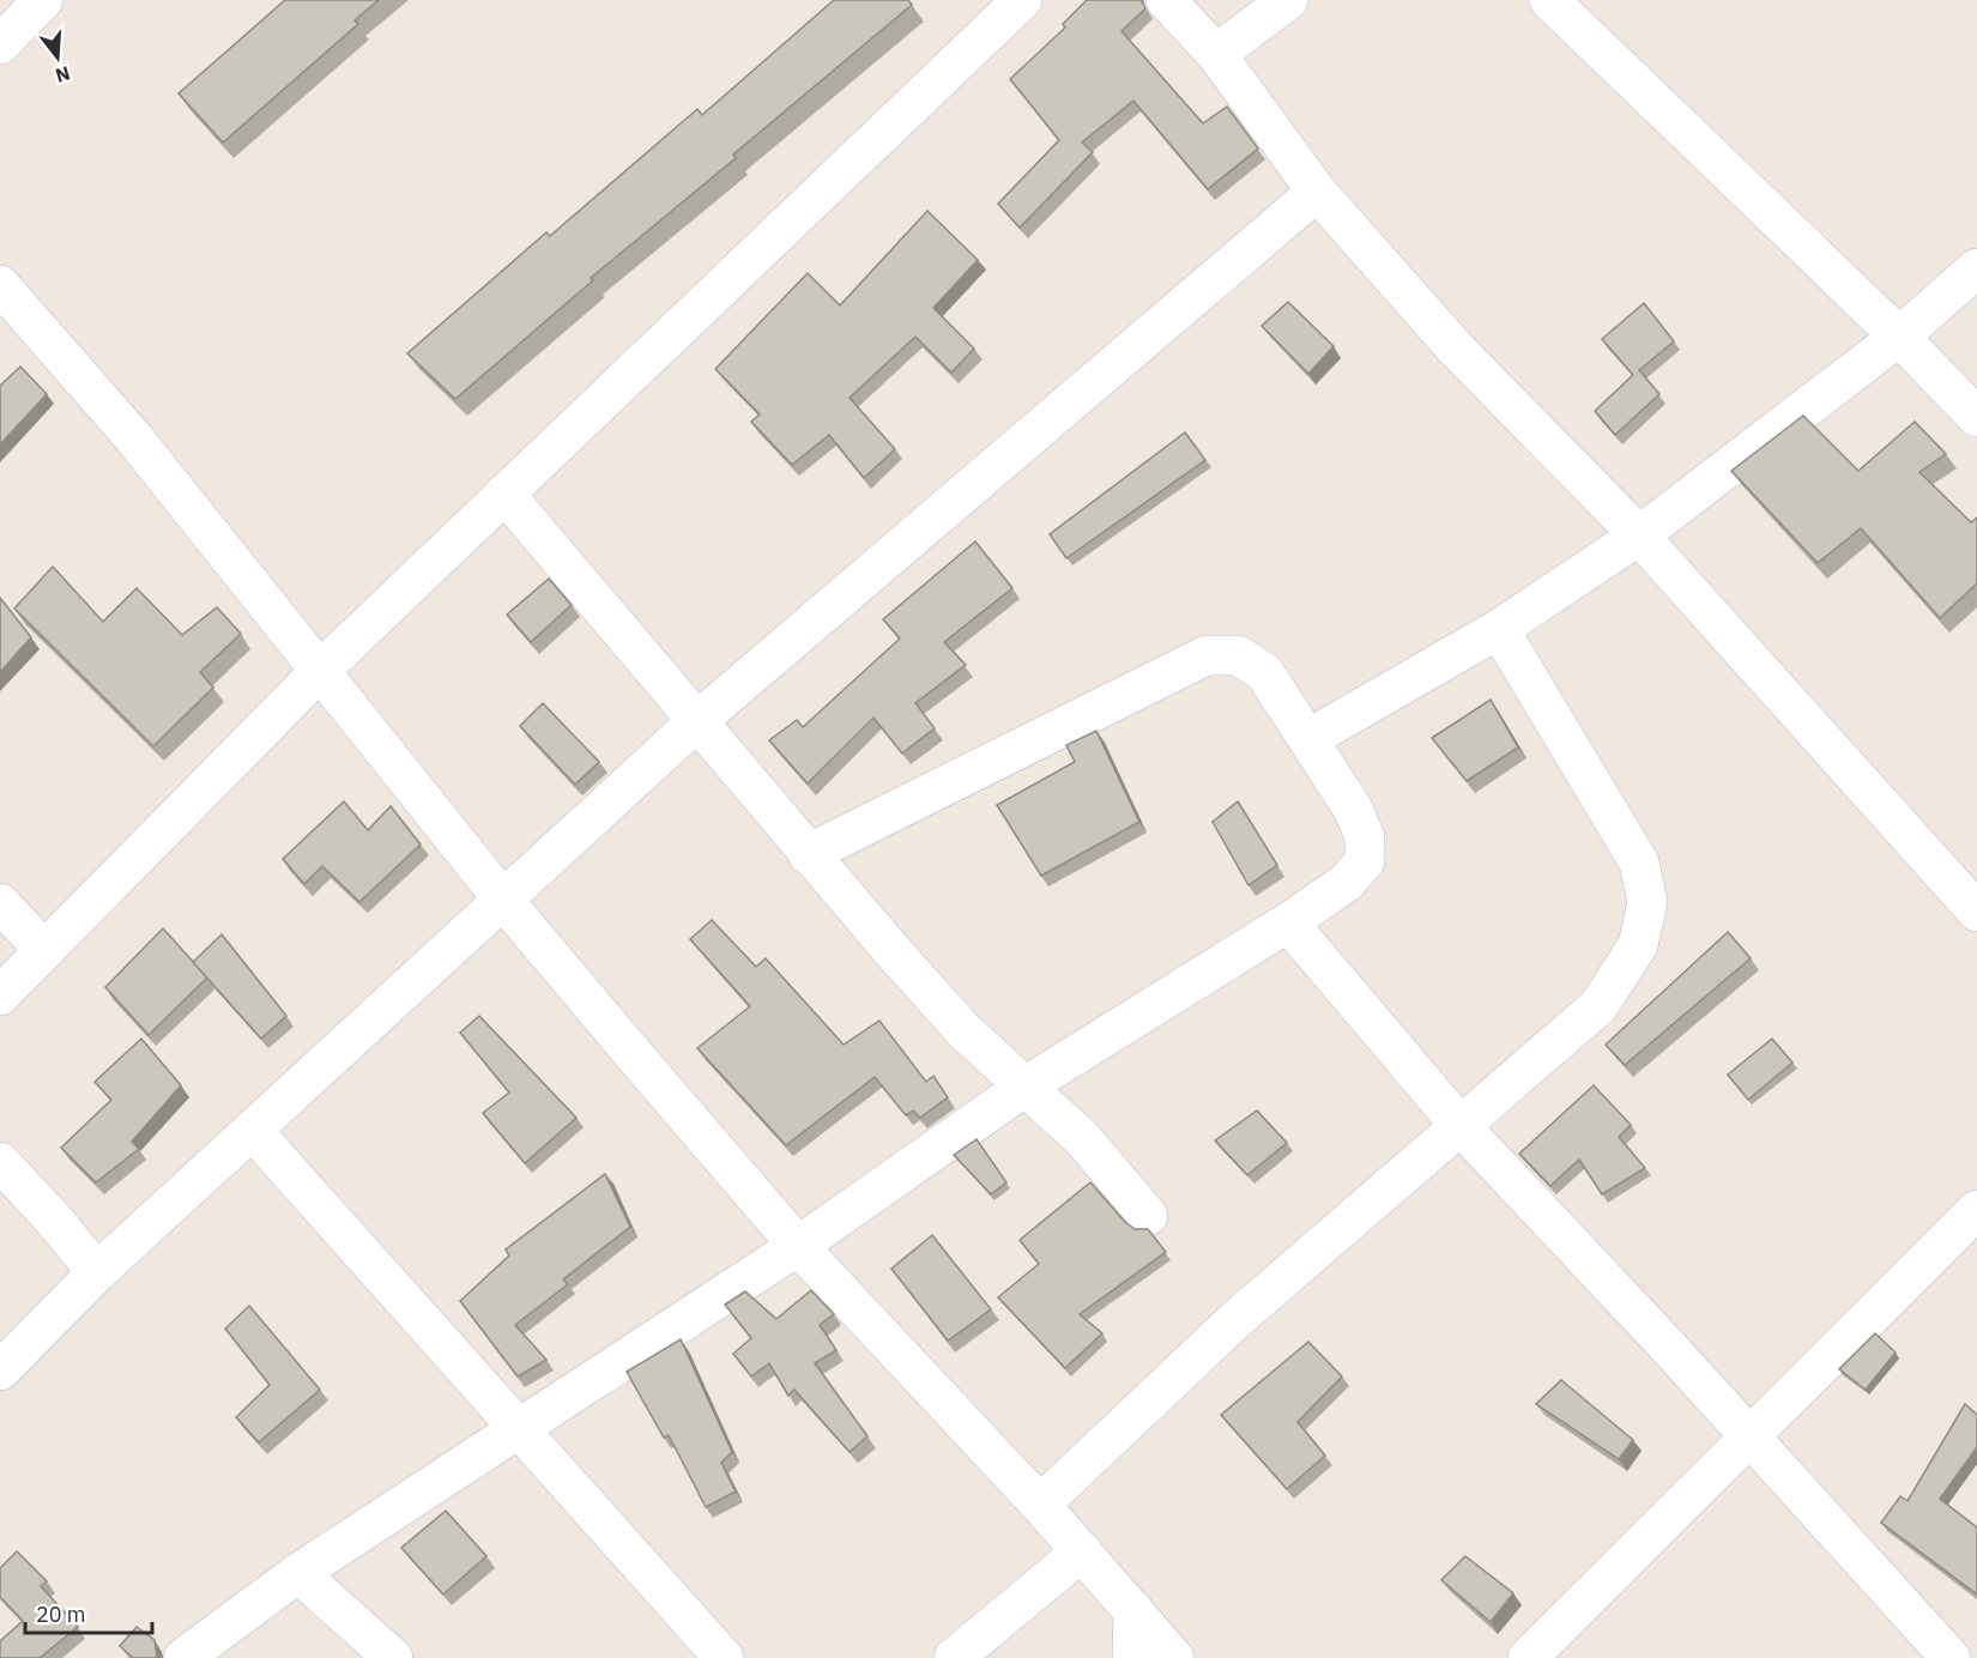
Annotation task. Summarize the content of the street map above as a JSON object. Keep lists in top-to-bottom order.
{
  "scale_bar": "20 m",
  "north": "bottom"
}
